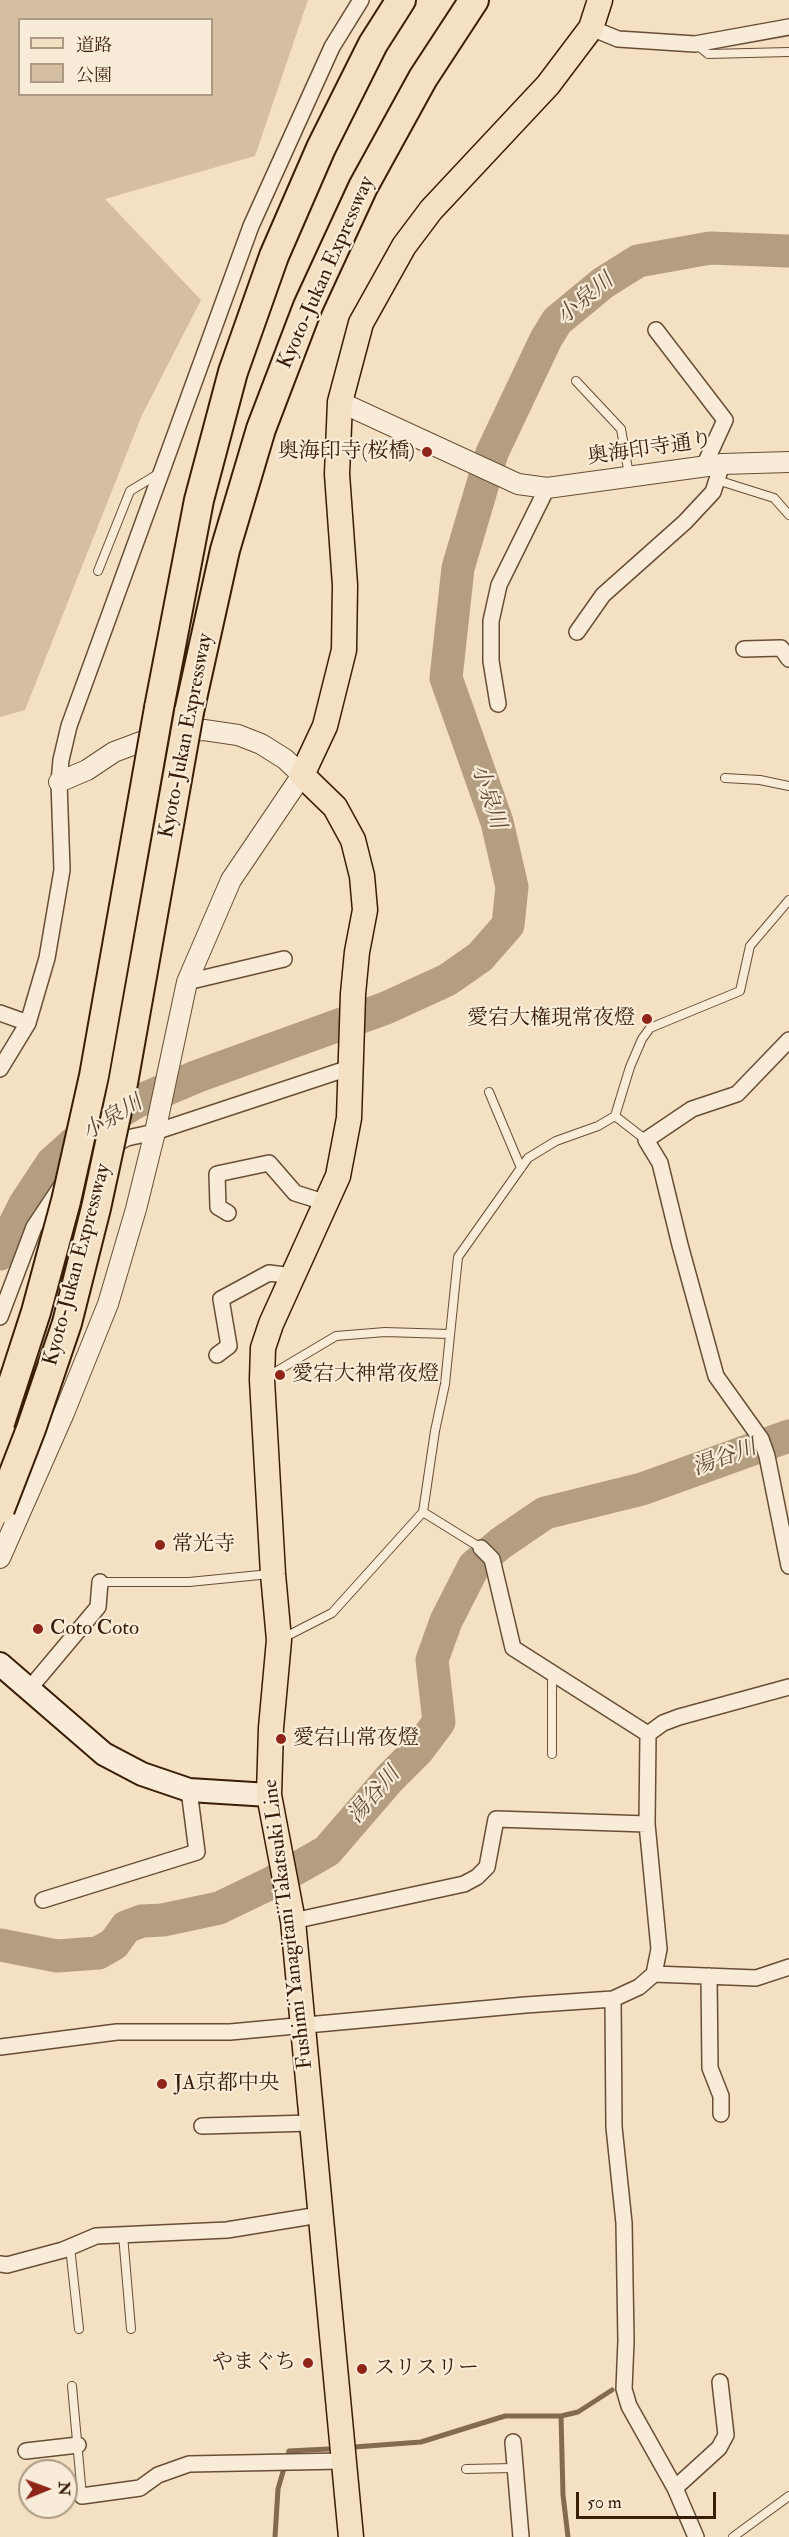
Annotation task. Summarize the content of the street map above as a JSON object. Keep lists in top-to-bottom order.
{
  "streets": {
    "highway": ["Kyoto-Jukan Expressway"],
    "main road": ["Fushimi Yanagitani Takatsuki Line"],
    "street": ["奥海印寺通り"]
  },
  "water": ["小泉川", "湯谷川"],
  "places": [
    "奥海印寺(桜橋)",
    "愛宕大権現常夜燈",
    "愛宕大神常夜燈",
    "常光寺",
    "Coto Coto",
    "愛宕山常夜燈",
    "JA京都中央",
    "やまぐち",
    "スリスリー"
  ],
  "legend": ["道路", "公園"],
  "scale_bar": "50 m",
  "north": "right"
}
